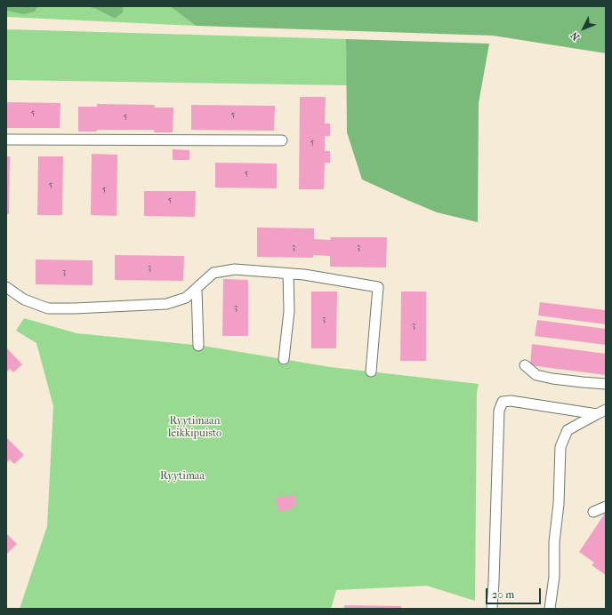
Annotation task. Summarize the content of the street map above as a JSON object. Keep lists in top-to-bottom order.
{
  "parks": ["Ryytimaan leikkipuisto", "Ryytimaa"],
  "house_numbers": [
    "5",
    "5",
    "5",
    "5",
    "5",
    "5",
    "5",
    "5",
    "3",
    "3",
    "3",
    "3",
    "3",
    "3",
    "3"
  ],
  "scale_bar": "20 m",
  "north": "bottom left"
}
